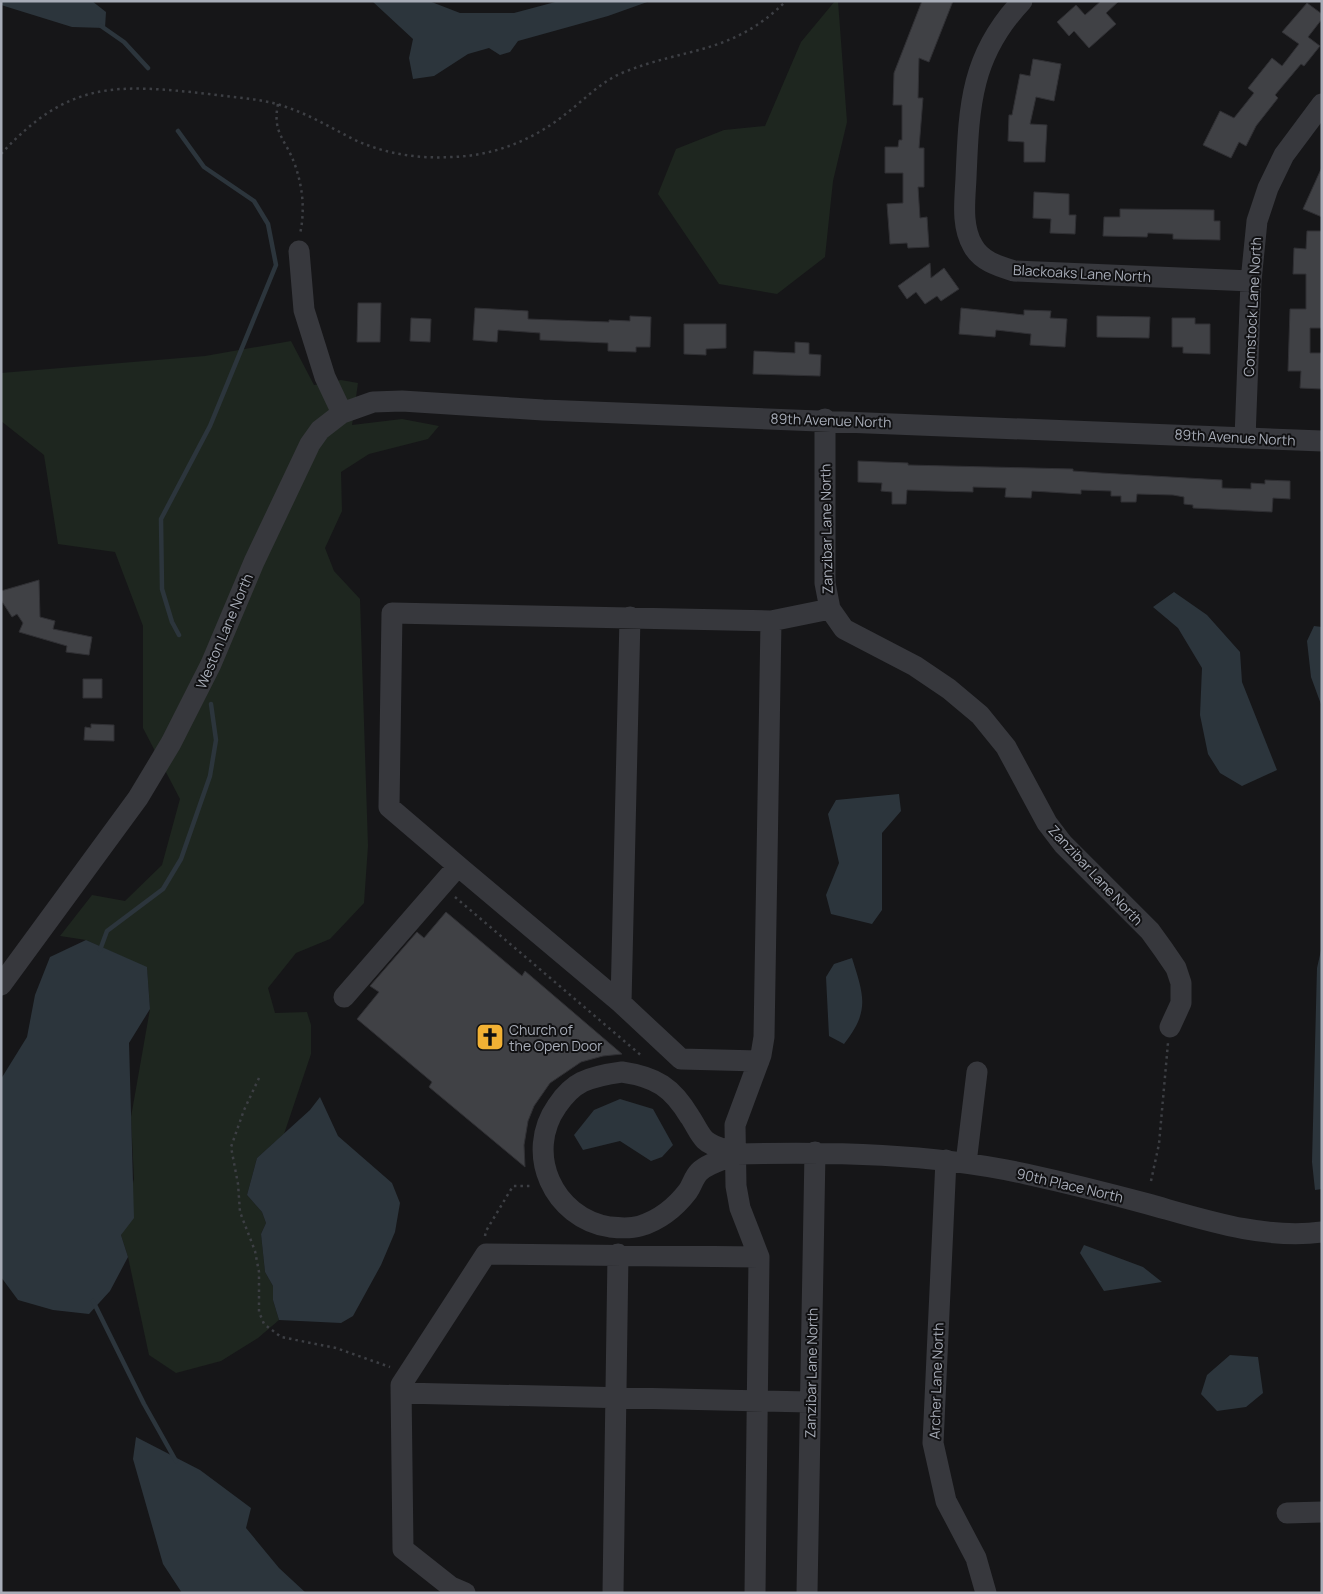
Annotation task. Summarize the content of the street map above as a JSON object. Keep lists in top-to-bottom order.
{
  "streets": {
    "street": [
      "Blackoaks Lane North",
      "Comstock Lane North",
      "89th Avenue North",
      "Zanzibar Lane North",
      "Weston Lane North",
      "90th Place North",
      "Archer Lane North"
    ]
  },
  "crossings": [
    ["Blackoaks Lane North", "Comstock Lane North"],
    ["Comstock Lane North", "89th Avenue North"],
    ["89th Avenue North", "Zanzibar Lane North"],
    ["89th Avenue North", "Weston Lane North"],
    ["Zanzibar Lane North", "90th Place North"],
    ["90th Place North", "Archer Lane North"]
  ],
  "places": {
    "church": ["Church of the Open Door"]
  }
}
